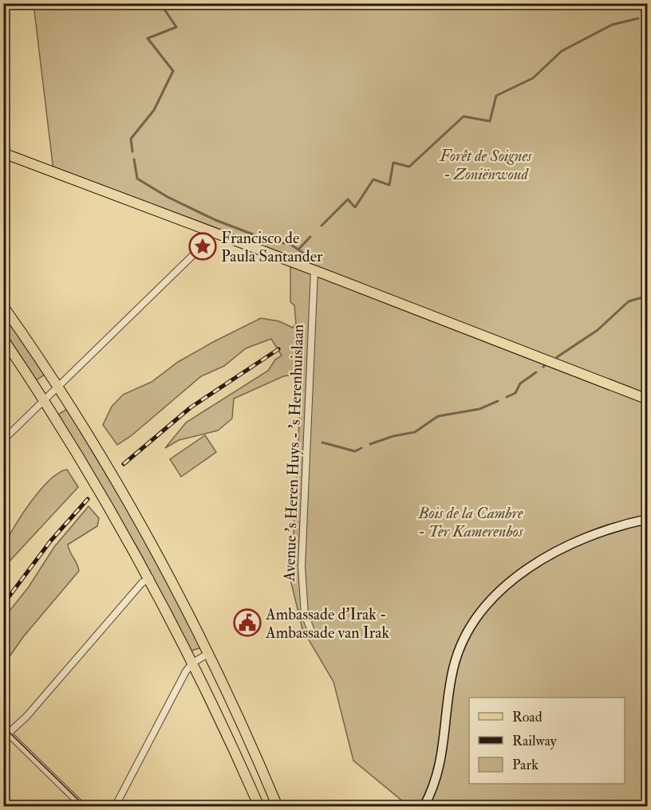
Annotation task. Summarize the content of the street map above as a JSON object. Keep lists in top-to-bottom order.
{
  "streets": {
    "street": ["Avenue 's Heren Huys - 's Herenhuislaan"]
  },
  "parks": ["Forêt de Soignes - Zoniënwoud", "Bois de la Cambre - Ter Kamerenbos"],
  "places": {
    "place": ["Francisco de Paula Santander"],
    "public building": ["Ambassade d'Irak - Ambassade van Irak"]
  },
  "legend": ["Road", "Railway", "Park"]
}
